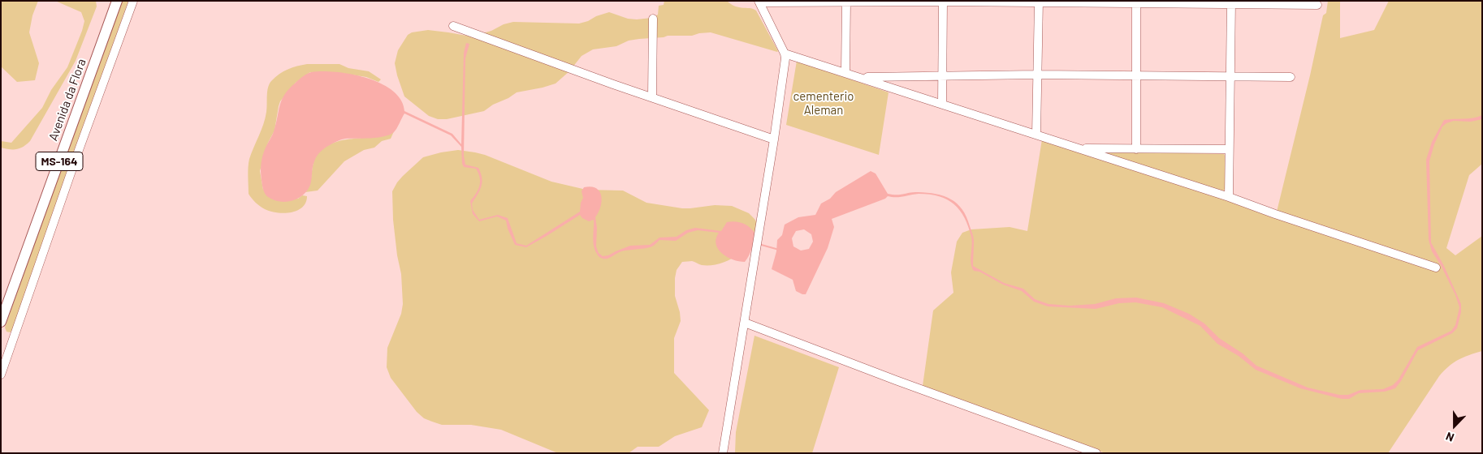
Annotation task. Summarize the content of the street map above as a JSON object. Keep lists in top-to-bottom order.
{
  "streets": {
    "main road": ["Avenida da Flora", "MS-164"]
  },
  "parks": ["cementerio Aleman"],
  "north": "bottom"
}
